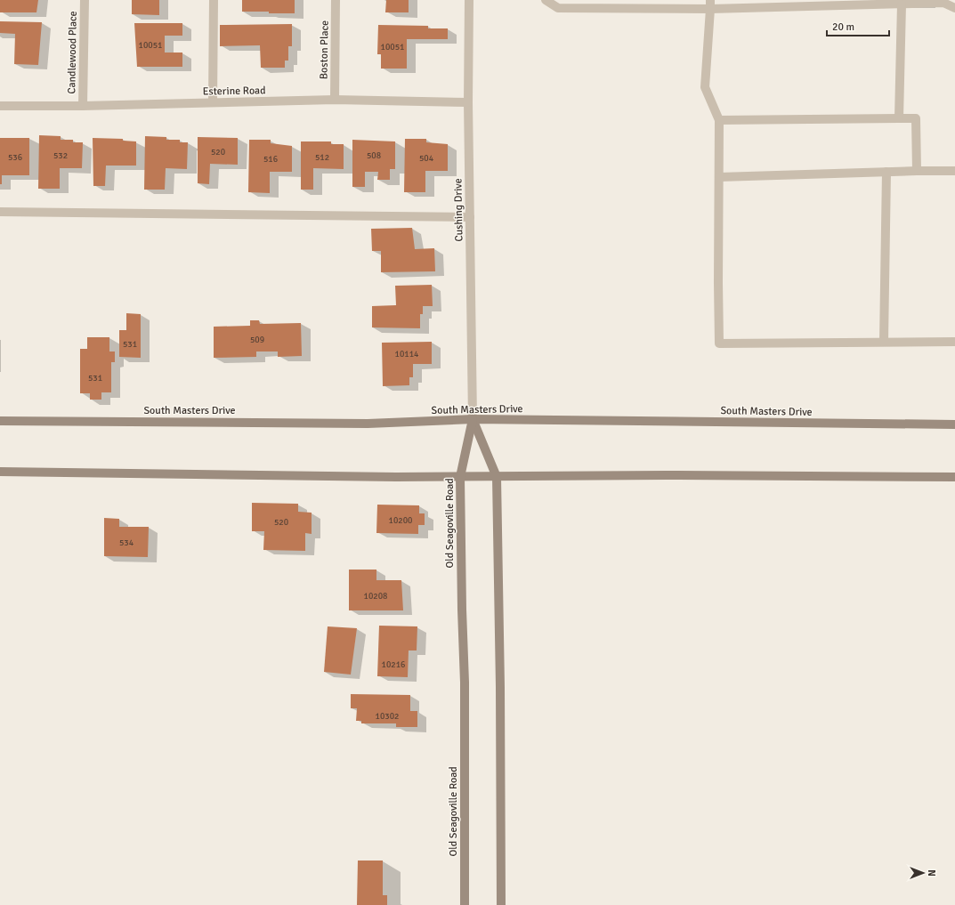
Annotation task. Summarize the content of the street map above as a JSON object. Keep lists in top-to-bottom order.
{
  "streets": {
    "main road": ["South Masters Drive", "Old Seagoville Road"],
    "street": [
      "Boston Place",
      "Candlewood Place",
      "Esterine Road",
      "Cushing Drive"
    ]
  },
  "crossings": [
    ["Boston Place", "Esterine Road"],
    ["Candlewood Place", "Esterine Road"],
    ["Esterine Road", "Cushing Drive"],
    ["Cushing Drive", "South Masters Drive"],
    ["Cushing Drive", "Old Seagoville Road"],
    ["South Masters Drive", "Old Seagoville Road"]
  ],
  "house_numbers": [
    "10051",
    "10051",
    "520",
    "532",
    "508",
    "536",
    "512",
    "504",
    "516",
    "509",
    "531",
    "10114",
    "531",
    "10200",
    "520",
    "534",
    "10208",
    "10216",
    "10302"
  ],
  "scale_bar": "20 m",
  "north": "right"
}
